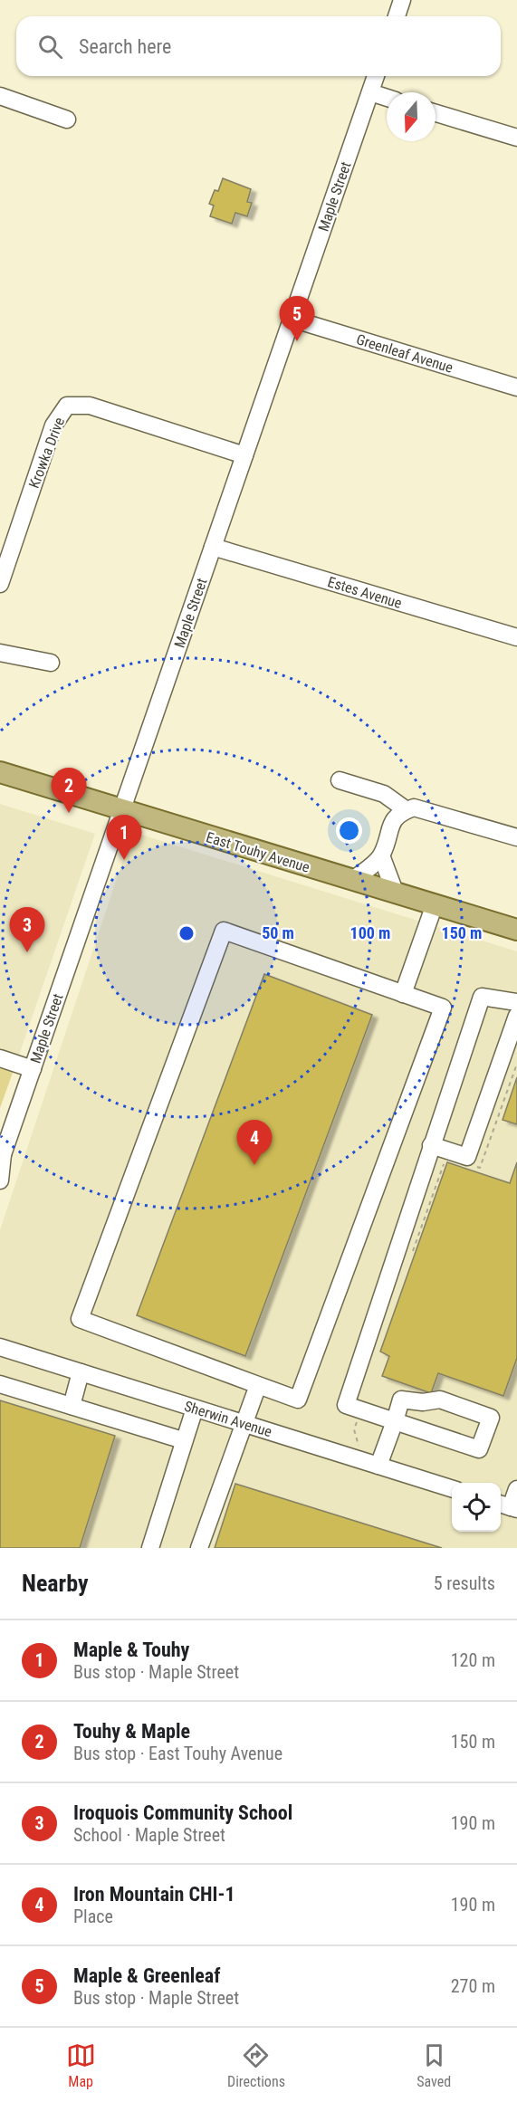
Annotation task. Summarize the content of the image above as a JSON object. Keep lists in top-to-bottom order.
{
  "streets": {
    "main road": ["East Touhy Avenue"],
    "street": [
      "Maple Street",
      "Greenleaf Avenue",
      "Krowka Drive",
      "Estes Avenue",
      "Sherwin Avenue"
    ]
  },
  "crossings": [
    ["Maple Street", "Greenleaf Avenue"],
    ["Maple Street", "Krowka Drive"],
    ["Maple Street", "Estes Avenue"],
    ["Maple Street", "East Touhy Avenue"]
  ],
  "north": "bottom",
  "page": {
    "search": "Search here",
    "pins": [
      "5",
      "2",
      "1",
      "3",
      "4"
    ],
    "heading": ["Nearby", "5 results"],
    "list": [
      {
        "mark": "1",
        "name": "Maple & Touhy",
        "note": "Bus stop · Maple Street",
        "value": "120 m"
      },
      {
        "mark": "2",
        "name": "Touhy & Maple",
        "note": "Bus stop · East Touhy Avenue",
        "value": "150 m"
      },
      {
        "mark": "3",
        "name": "Iroquois Community School",
        "note": "School · Maple Street",
        "value": "190 m"
      },
      {
        "mark": "4",
        "name": "Iron Mountain CHI-1",
        "note": "Place",
        "value": "190 m"
      },
      {
        "mark": "5",
        "name": "Maple & Greenleaf",
        "note": "Bus stop · Maple Street",
        "value": "270 m"
      }
    ],
    "nav": ["Map", "Directions", "Saved"]
  },
  "rings": ["50 m", "100 m", "150 m"]
}
